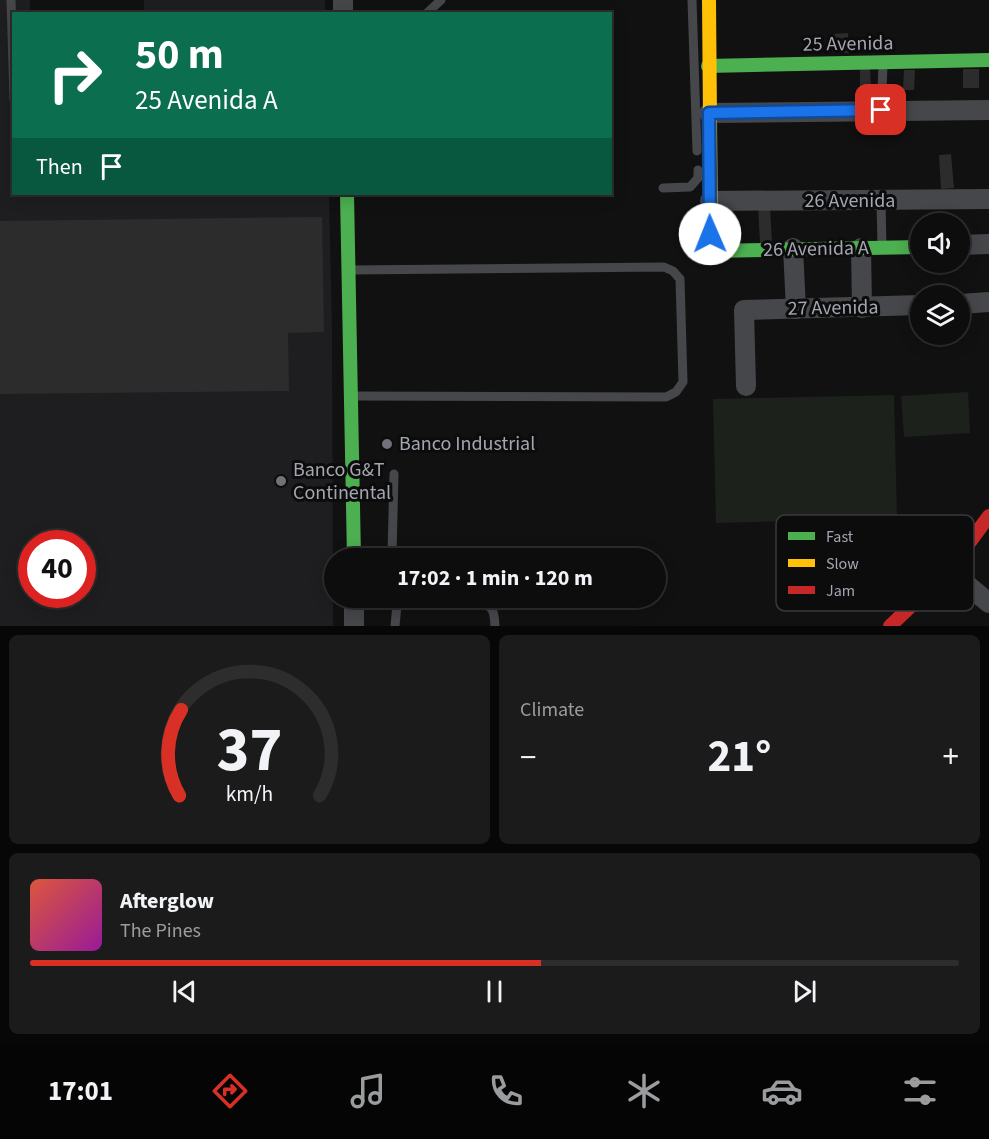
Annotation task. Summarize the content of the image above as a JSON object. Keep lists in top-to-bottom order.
{
  "streets": {
    "street": [
      "25 Avenida",
      "26 Avenida",
      "26 Avenida A",
      "27 Avenida"
    ]
  },
  "crossings": [
    ["26 Avenida", "26 Avenida A"]
  ],
  "places": ["Banco Industrial", "Banco G&T Continental"],
  "legend": ["Fast", "Slow", "Jam"],
  "page": {
    "turn": ["50 m", "25 Avenida A"],
    "then": "Then",
    "limit": "40",
    "trip": "17:02 · 1 min · 120 m",
    "tile": "Climate",
    "heat": ["−", "21°", "+"],
    "song": ["Afterglow", "The Pines"],
    "tabs": "17:01",
    "gauge": ["37", "km/h"]
  }
}
